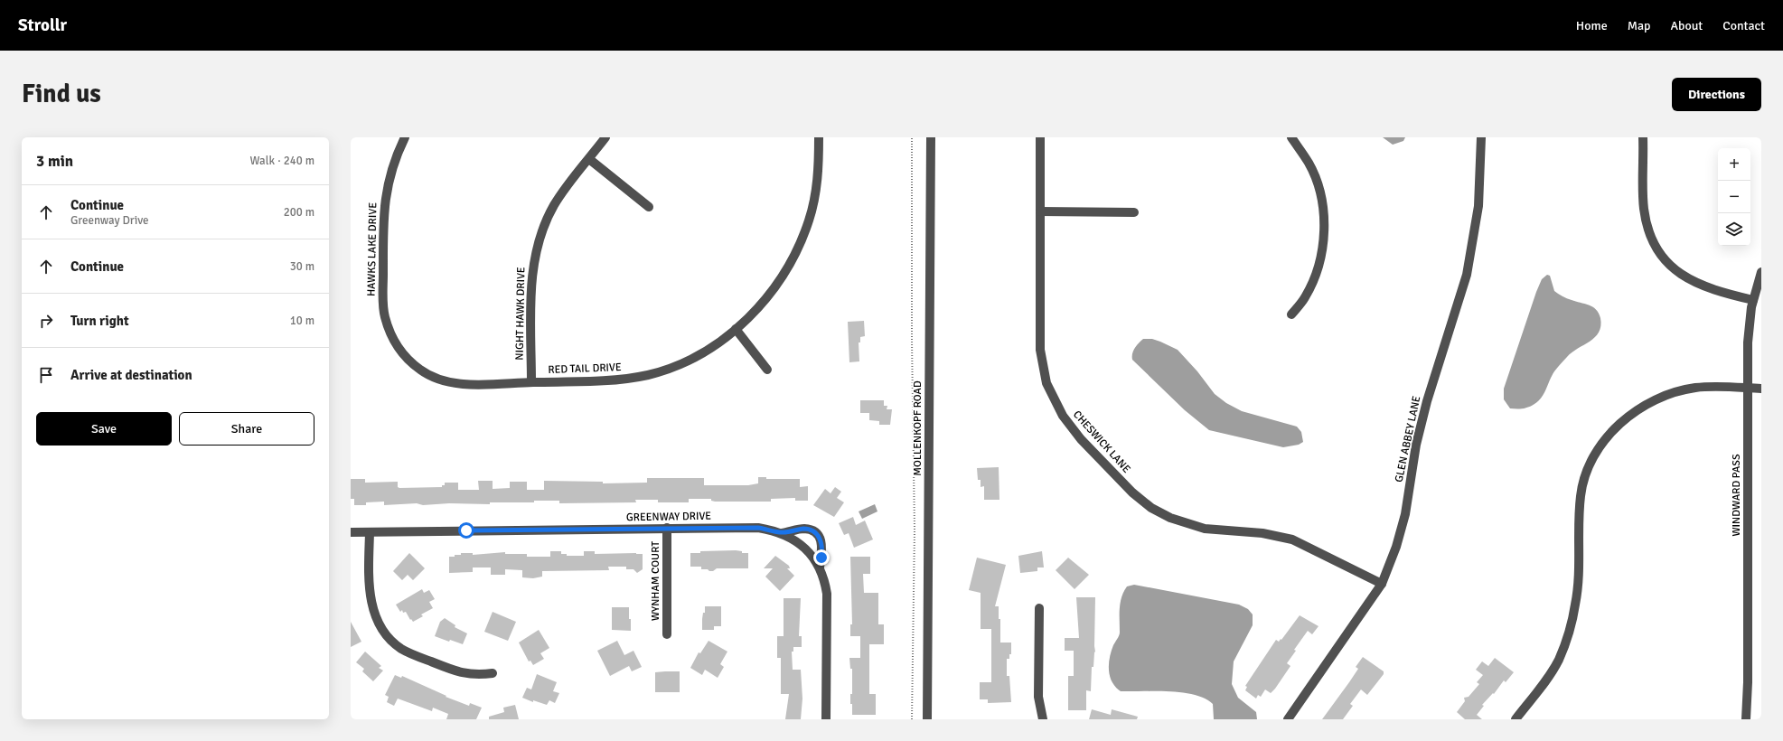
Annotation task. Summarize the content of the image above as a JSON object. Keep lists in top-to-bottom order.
{
  "streets": {
    "street": [
      "HAWKS LAKE DRIVE",
      "NIGHT HAWK DRIVE",
      "RED TAIL DRIVE",
      "MOLLENKOPF ROAD",
      "GLEN ABBEY LANE",
      "CHESWICK LANE",
      "WINDWARD PASS",
      "GREENWAY DRIVE",
      "WYNHAM COURT"
    ]
  },
  "crossings": [
    ["HAWKS LAKE DRIVE", "RED TAIL DRIVE"],
    ["NIGHT HAWK DRIVE", "RED TAIL DRIVE"],
    ["GLEN ABBEY LANE", "CHESWICK LANE"],
    ["GREENWAY DRIVE", "WYNHAM COURT"]
  ],
  "page": {
    "header": "Strollr",
    "nav": [
      "Home",
      "Map",
      "About",
      "Contact"
    ],
    "buttons": [
      "Directions",
      ["Save", "Share"]
    ],
    "title": "Find us",
    "heading": ["3 min", "Walk · 240 m"],
    "map_buttons": ["+", "−"],
    "list": [
      ["Continue", "Greenway Drive", "200 m"],
      ["Continue", "30 m"],
      ["Turn right", "10 m"],
      "Arrive at destination"
    ]
  }
}
